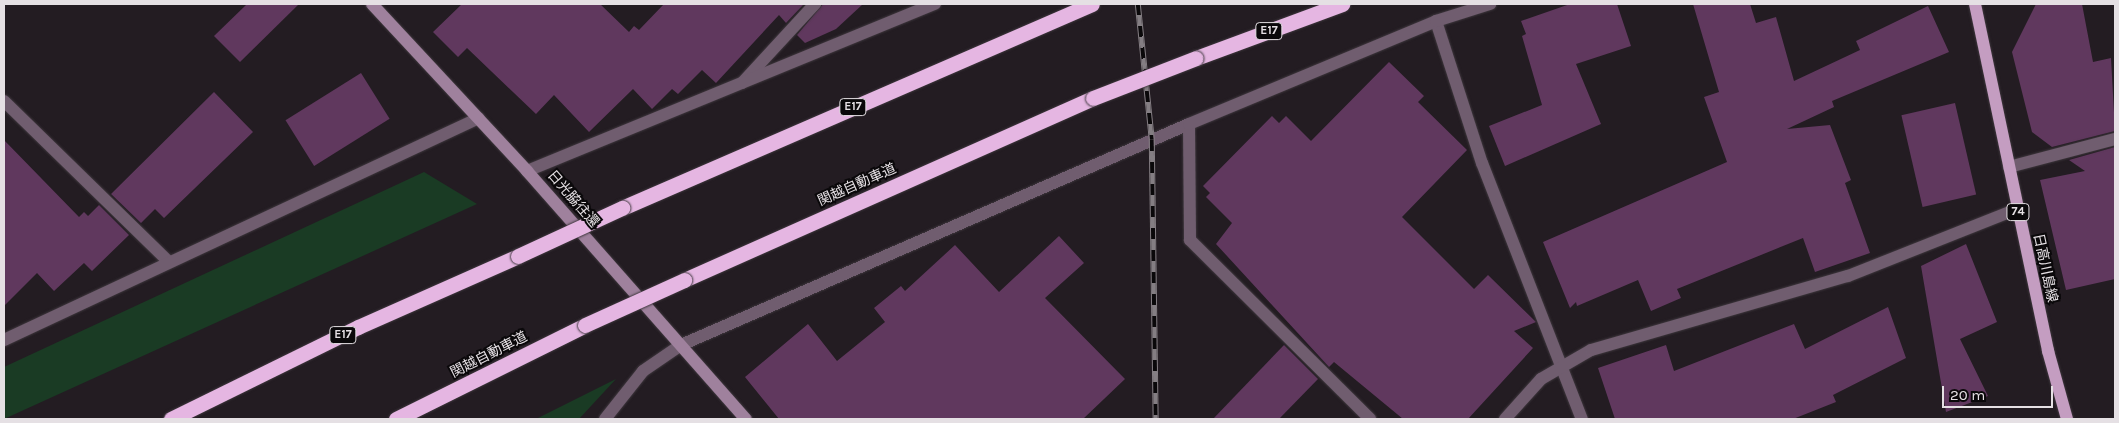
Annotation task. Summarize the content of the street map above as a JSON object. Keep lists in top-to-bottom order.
{
  "streets": {
    "highway": ["E17", "関越自動車道"],
    "main road": ["74", "日高川島線"],
    "street": ["日光脇往還"]
  },
  "scale_bar": "20 m"
}
